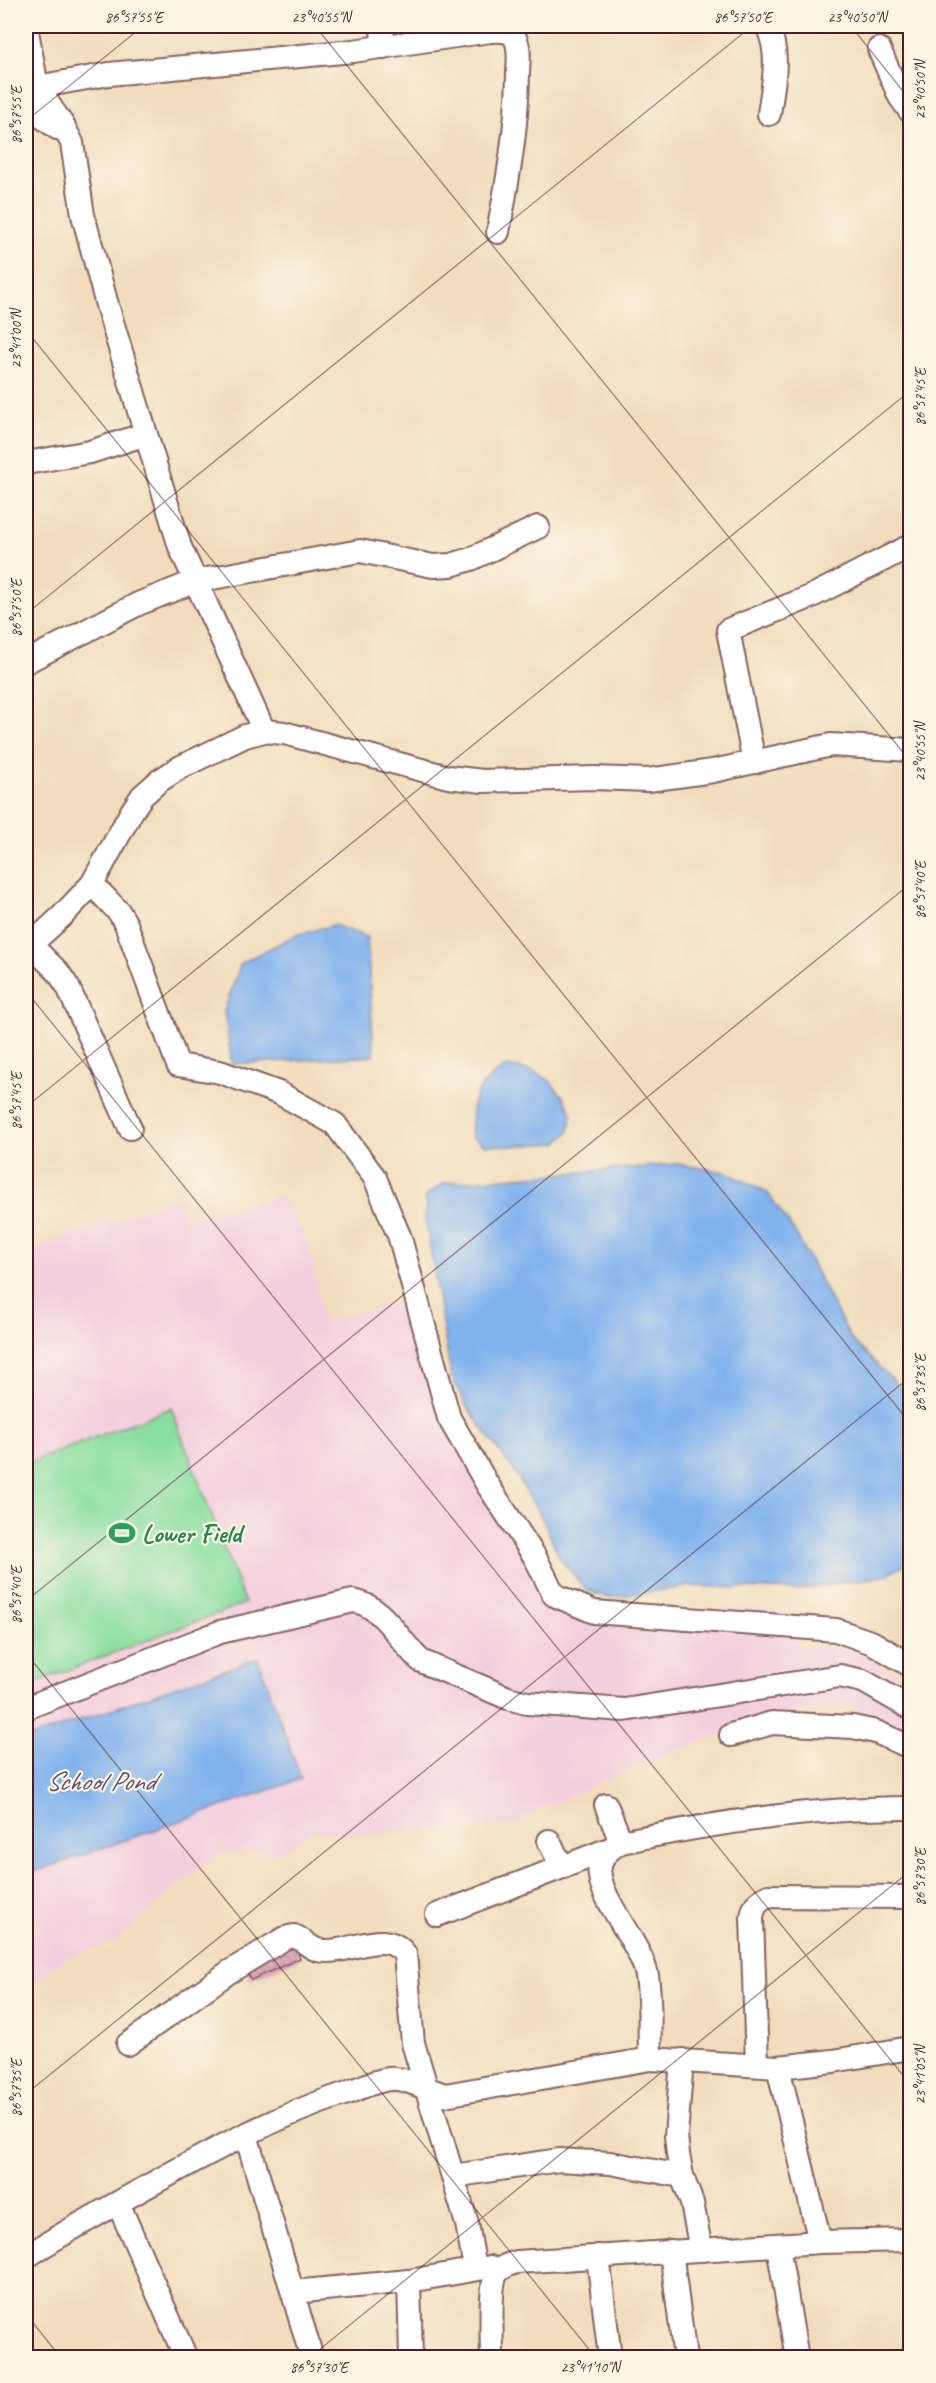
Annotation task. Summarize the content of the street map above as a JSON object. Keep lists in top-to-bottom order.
{
  "water": ["School Pond"],
  "places": {
    "sports": ["Lower Field"]
  },
  "coordinates": [
    "86°57'55\"E",
    "23°40'55\"N",
    "86°57'50\"E",
    "23°40'50\"N",
    "23°41'00\"N",
    "86°57'45\"E",
    "86°57'40\"E",
    "86°57'35\"E",
    "86°57'30\"E",
    "23°41'05\"N",
    "23°41'10\"N"
  ]
}
